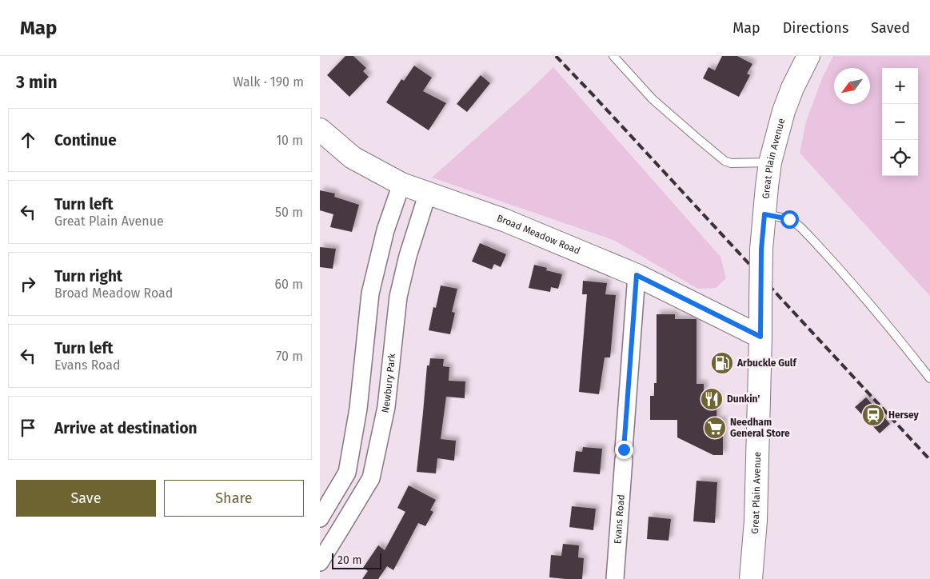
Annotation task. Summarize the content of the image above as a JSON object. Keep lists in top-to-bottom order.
{
  "streets": {
    "main road": ["Great Plain Avenue", "Broad Meadow Road"],
    "street": ["Newbury Park", "Evans Road"]
  },
  "crossings": [
    ["Great Plain Avenue", "Broad Meadow Road"],
    ["Broad Meadow Road", "Newbury Park"],
    ["Broad Meadow Road", "Evans Road"]
  ],
  "places": {
    "fuel station": ["Arbuckle Gulf"],
    "restaurant": ["Dunkin'"],
    "station": ["Hersey"],
    "supermarket": ["Needham General Store"]
  },
  "scale_bar": "20 m",
  "north": "bottom left",
  "page": {
    "header": "Map",
    "nav": ["Map", "Directions", "Saved"],
    "heading": ["3 min", "Walk · 190 m"],
    "map_buttons": ["+", "−"],
    "list": [
      ["Continue", "10 m"],
      ["Turn left", "Great Plain Avenue", "50 m"],
      ["Turn right", "Broad Meadow Road", "60 m"],
      ["Turn left", "Evans Road", "70 m"],
      "Arrive at destination"
    ],
    "buttons": ["Save", "Share"],
    "scale": "20 m"
  }
}
